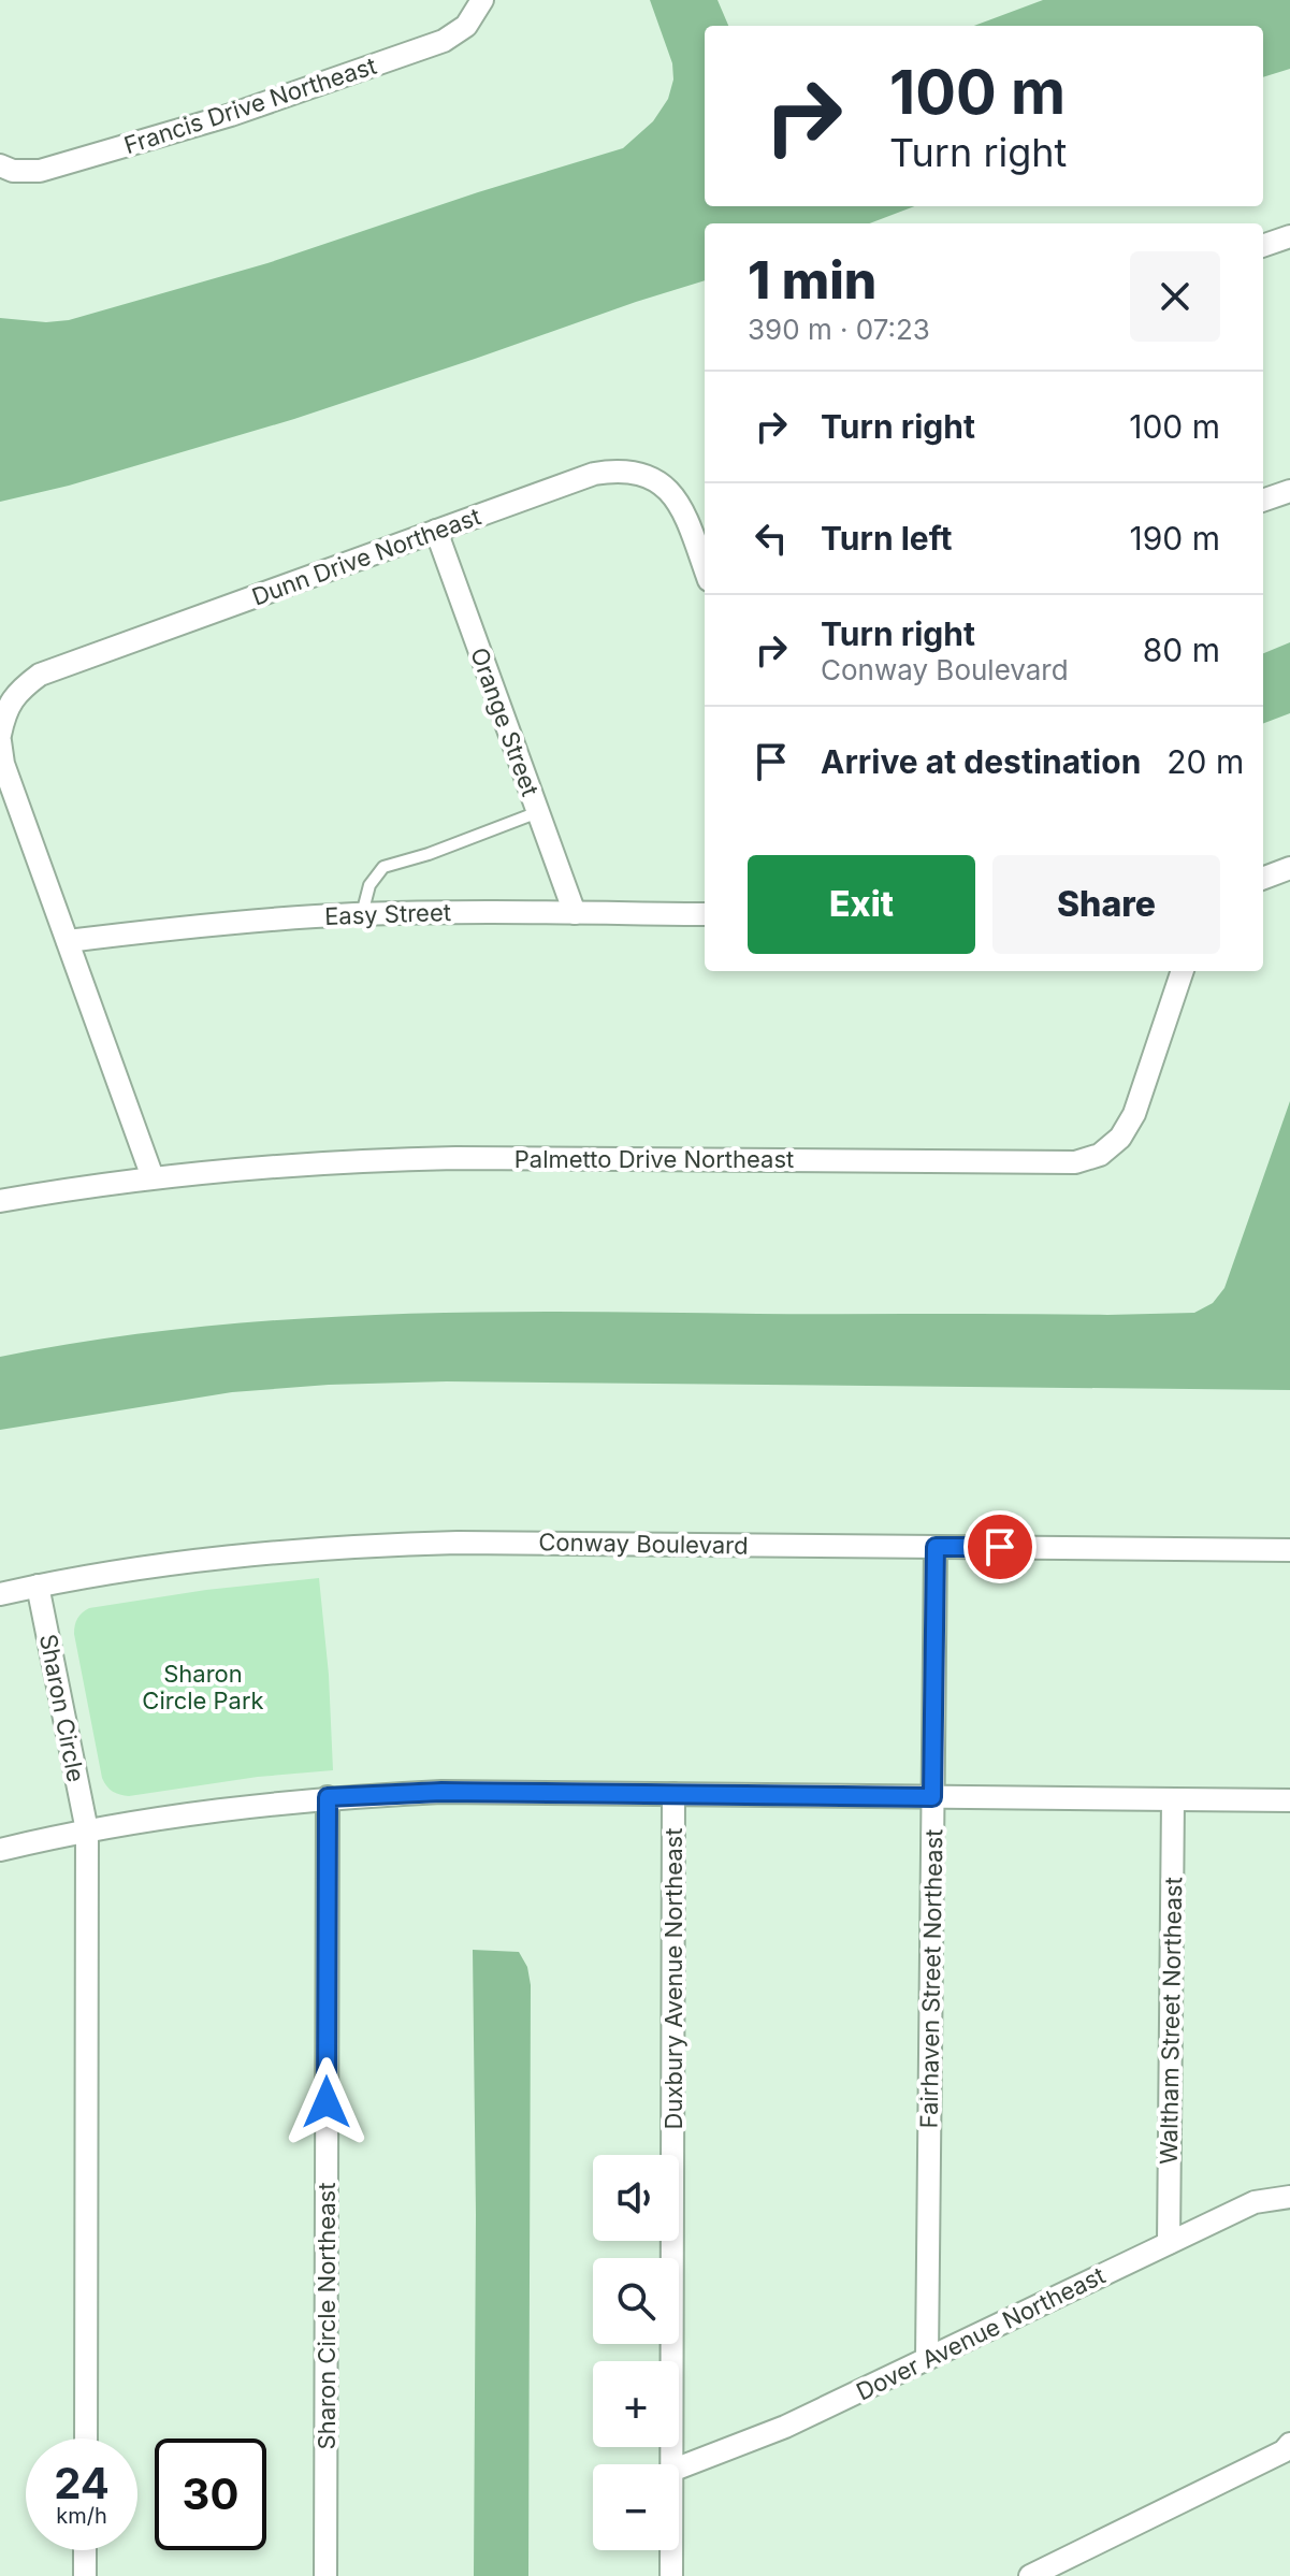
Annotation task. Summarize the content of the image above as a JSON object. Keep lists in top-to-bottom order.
{
  "streets": {
    "street": [
      "Francis Drive Northeast",
      "Dunn Drive Northeast",
      "Orange Street",
      "Easy Street",
      "Palmetto Drive Northeast",
      "Conway Boulevard",
      "Sharon Circle",
      "Duxbury Avenue Northeast",
      "Fairhaven Street Northeast",
      "Waltham Street Northeast",
      "Sharon Circle Northeast",
      "Dover Avenue Northeast"
    ]
  },
  "crossings": [
    ["Dunn Drive Northeast", "Orange Street"],
    ["Dunn Drive Northeast", "Easy Street"],
    ["Dunn Drive Northeast", "Palmetto Drive Northeast"],
    ["Orange Street", "Easy Street"],
    ["Conway Boulevard", "Sharon Circle"],
    ["Conway Boulevard", "Fairhaven Street Northeast"],
    ["Fairhaven Street Northeast", "Dover Avenue Northeast"],
    ["Waltham Street Northeast", "Dover Avenue Northeast"]
  ],
  "parks": ["Sharon Circle Park"],
  "page": {
    "turn": ["100 m", "Turn right"],
    "heading": ["1 min", "390 m · 07:23"],
    "list": [
      {
        "name": "Turn right",
        "value": "100 m"
      },
      {
        "name": "Turn left",
        "value": "190 m"
      },
      {
        "name": "Turn right",
        "note": "Conway Boulevard",
        "value": "80 m"
      },
      {
        "name": "Arrive at destination",
        "value": "20 m"
      }
    ],
    "buttons": ["Exit", "Share"],
    "map_buttons": ["+", "−"],
    "speed": "24 km/h",
    "limit": "30"
  }
}
